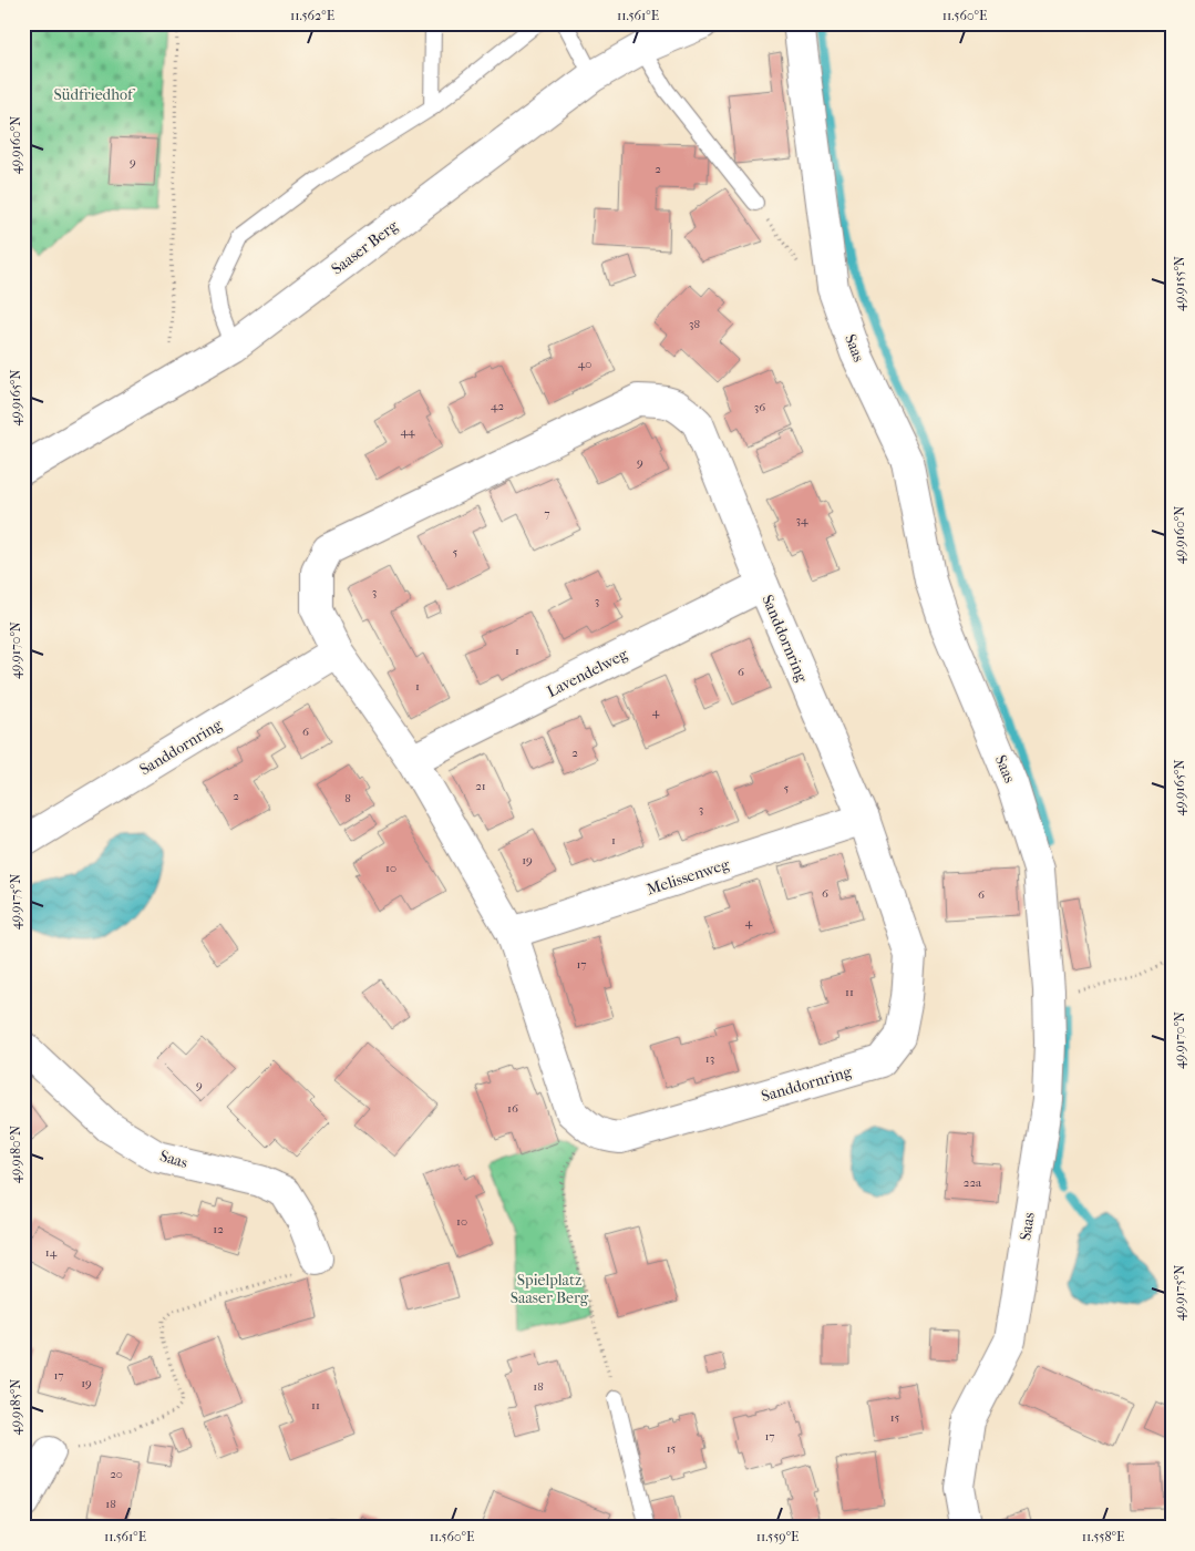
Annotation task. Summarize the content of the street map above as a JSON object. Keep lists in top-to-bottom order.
{
  "streets": {
    "street": [
      "Saaser Berg",
      "Saas",
      "Sanddornring",
      "Lavendelweg",
      "Melissenweg"
    ]
  },
  "crossings": [
    ["Sanddornring", "Lavendelweg"],
    ["Sanddornring", "Melissenweg"]
  ],
  "parks": ["Südfriedhof", "Spielplatz Saaser Berg"],
  "house_numbers": [
    "9",
    "2",
    "38",
    "40",
    "42",
    "36",
    "44",
    "9",
    "7",
    "34",
    "5",
    "3",
    "3",
    "1",
    "6",
    "1",
    "4",
    "6",
    "2",
    "21",
    "5",
    "2",
    "8",
    "3",
    "1",
    "19",
    "10",
    "6",
    "6",
    "4",
    "17",
    "11",
    "13",
    "9",
    "16",
    "22a",
    "10",
    "12",
    "14",
    "17",
    "19",
    "18",
    "11",
    "15",
    "17",
    "15",
    "20",
    "18"
  ],
  "coordinates": [
    "11.562°E",
    "11.561°E",
    "11.560°E",
    "49.9160°N",
    "49.9155°N",
    "49.9165°N",
    "49.9170°N",
    "49.9175°N",
    "49.9180°N",
    "49.9185°N",
    "11.559°E",
    "11.558°E"
  ]
}
